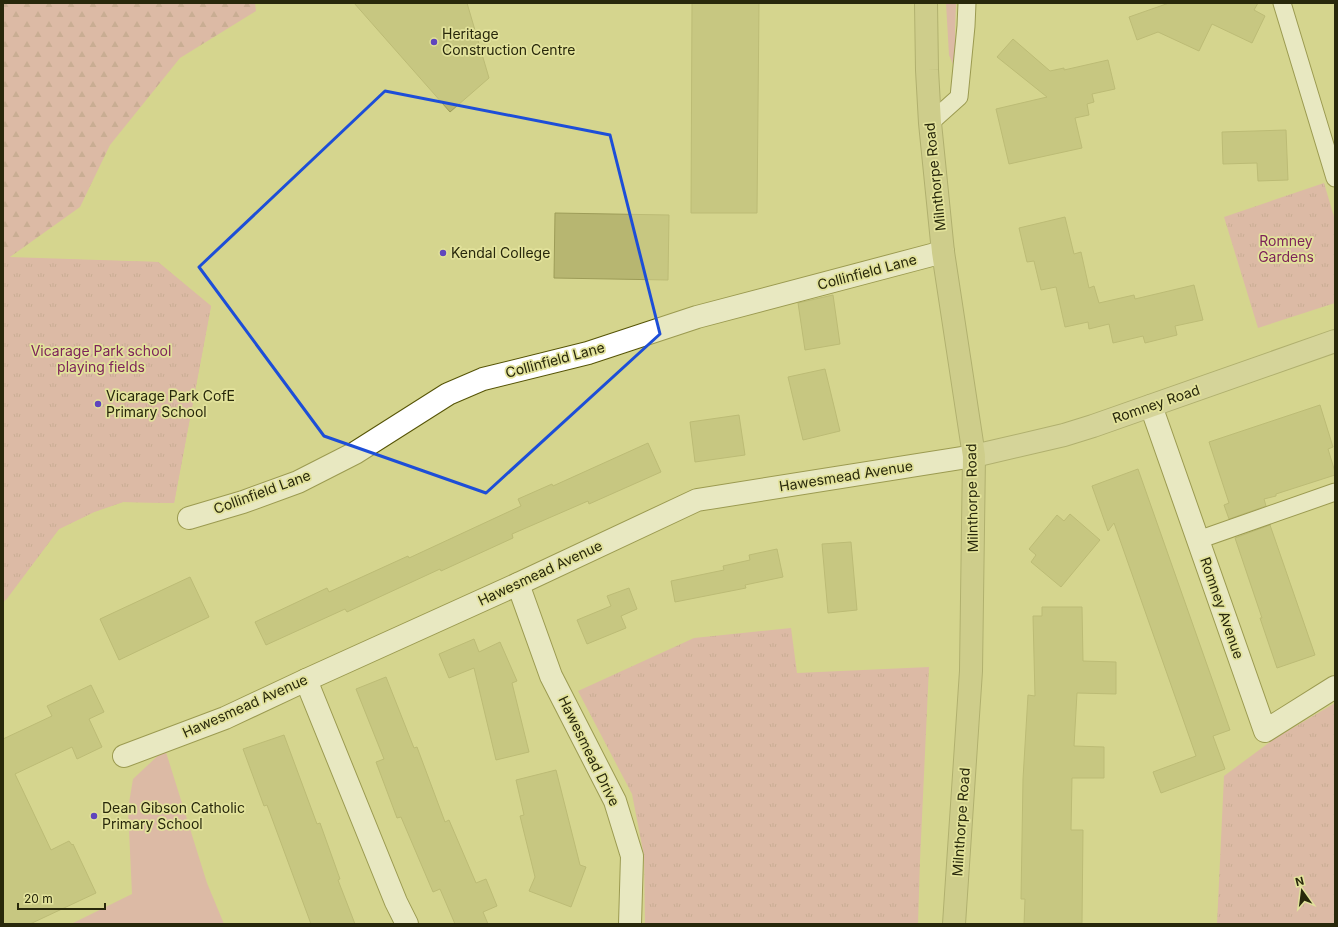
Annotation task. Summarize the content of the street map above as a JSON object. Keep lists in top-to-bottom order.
{
  "streets": {
    "highway": ["Milnthorpe Road"],
    "main road": ["Romney Road"],
    "street": [
      "Collinfield Lane",
      "Hawesmead Avenue",
      "Romney Avenue",
      "Hawesmead Drive"
    ]
  },
  "crossings": [
    ["Milnthorpe Road", "Collinfield Lane"],
    ["Milnthorpe Road", "Romney Road"],
    ["Milnthorpe Road", "Hawesmead Avenue"],
    ["Romney Road", "Hawesmead Avenue"],
    ["Romney Road", "Romney Avenue"],
    ["Hawesmead Avenue", "Hawesmead Drive"]
  ],
  "parks": ["Romney Gardens", "Vicarage Park school playing fields"],
  "places": [
    "Heritage Construction Centre",
    "Kendal College",
    "Vicarage Park CofE Primary School",
    "Dean Gibson Catholic Primary School"
  ],
  "scale_bar": "20 m",
  "north": "top"
}
